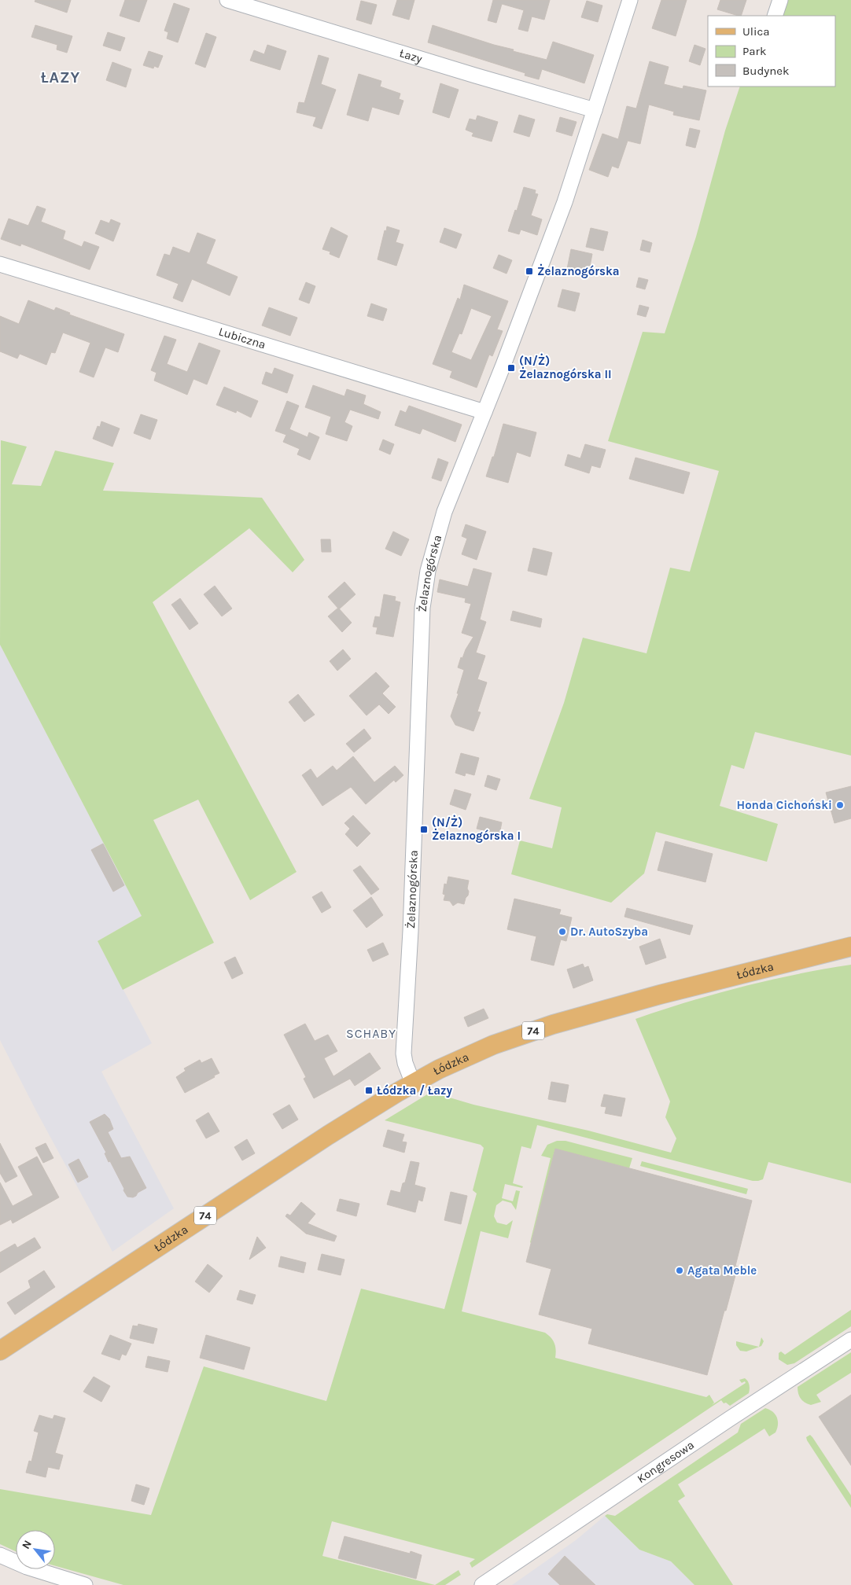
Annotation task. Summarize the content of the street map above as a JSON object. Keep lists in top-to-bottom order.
{
  "streets": {
    "main road": ["Łódzka", "74"],
    "street": [
      "Łazy",
      "Lubiczna",
      "Żelaznogórska",
      "Kongresowa"
    ]
  },
  "crossings": [
    ["Łazy", "Żelaznogórska"],
    ["Lubiczna", "Żelaznogórska"],
    ["Żelaznogórska", "Łódzka"]
  ],
  "districts": ["ŁAZY", "SCHABY"],
  "places": {
    "transit": [
      "Żelaznogórska",
      "(N/Ż) Żelaznogórska II",
      "(N/Ż) Żelaznogórska I",
      "Łódzka / Łazy"
    ],
    "other": ["Honda Cichoński", "Dr. AutoSzyba", "Agata Meble"]
  },
  "legend": ["Ulica", "Park", "Budynek"],
  "north": "top left"
}
